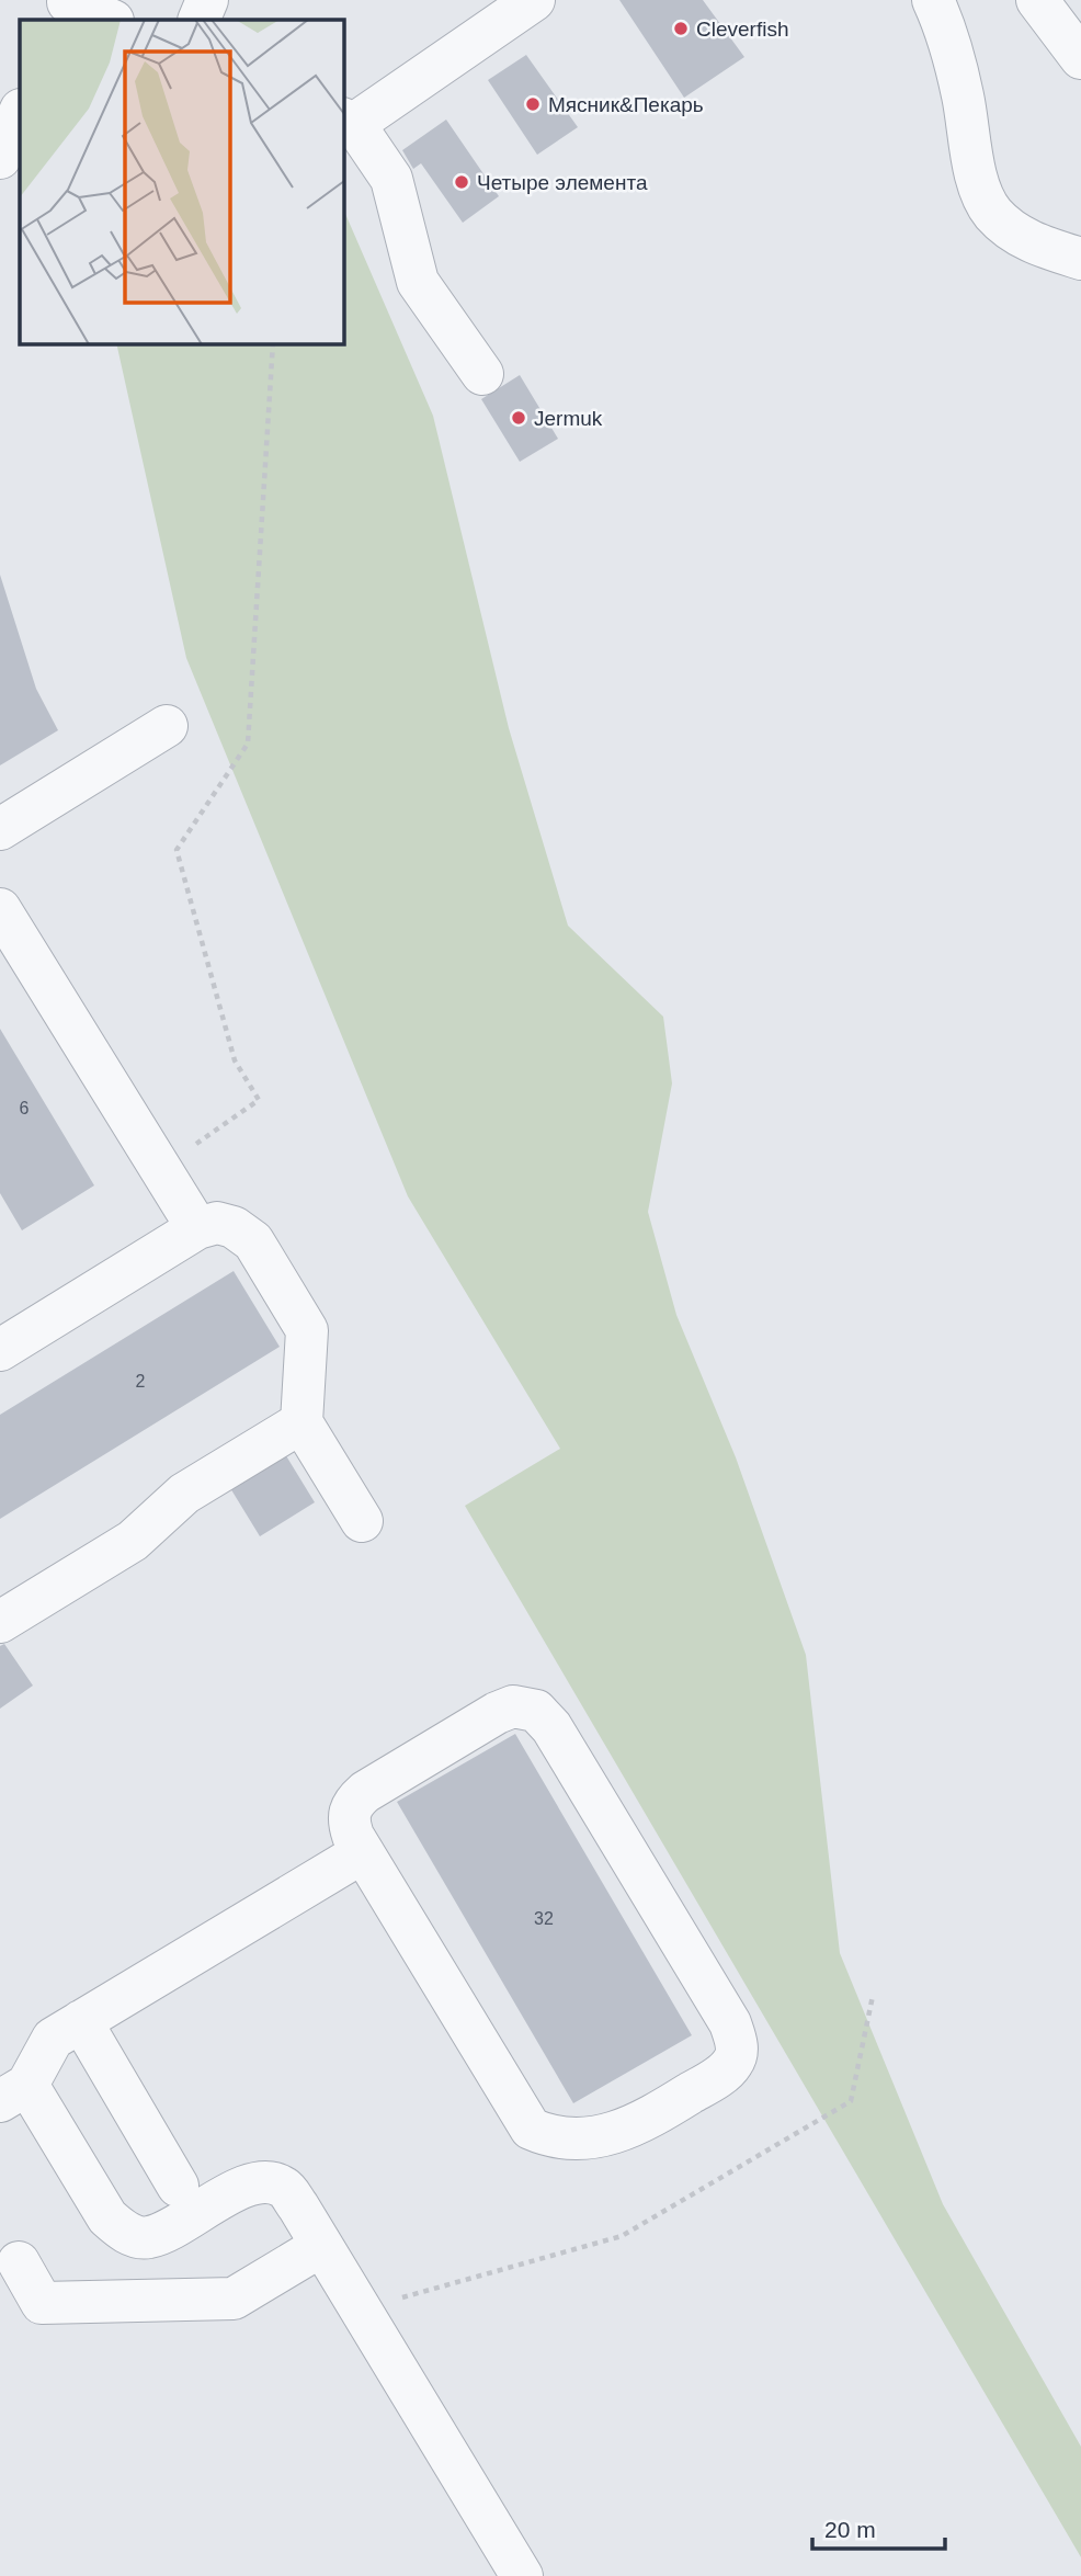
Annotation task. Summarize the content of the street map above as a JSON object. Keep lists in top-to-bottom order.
{
  "places": [
    "Cleverfish",
    "Мясник&Пекарь",
    "Четыре элемента",
    "Jermuk"
  ],
  "house_numbers": ["6", "2", "32"],
  "scale_bar": "20 m"
}
